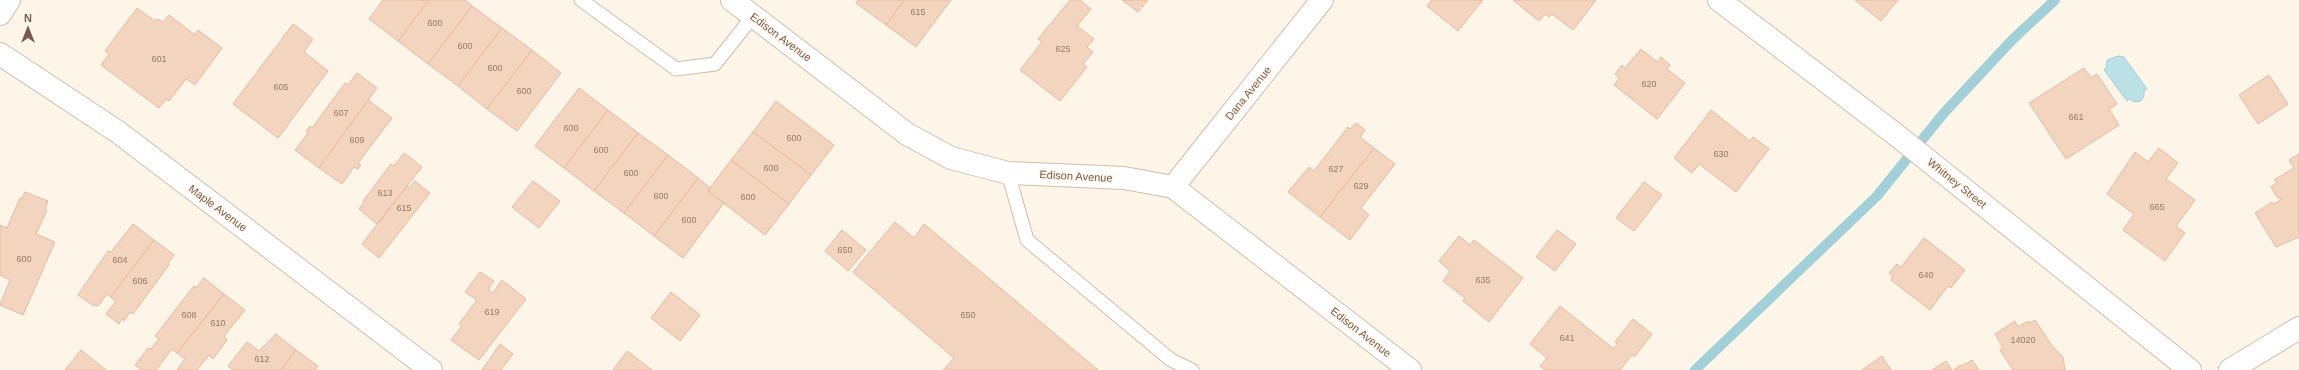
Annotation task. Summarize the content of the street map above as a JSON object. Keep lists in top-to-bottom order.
{
  "streets": {
    "street": [
      "Edison Avenue",
      "Dana Avenue",
      "Whitney Street",
      "Maple Avenue"
    ]
  },
  "crossings": [
    ["Edison Avenue", "Dana Avenue"]
  ],
  "house_numbers": [
    "615",
    "600",
    "600",
    "625",
    "601",
    "600",
    "620",
    "605",
    "600",
    "607",
    "661",
    "600",
    "600",
    "609",
    "600",
    "630",
    "600",
    "627",
    "600",
    "629",
    "613",
    "600",
    "600",
    "665",
    "615",
    "600",
    "650",
    "600",
    "604",
    "640",
    "635",
    "606",
    "619",
    "608",
    "650",
    "610",
    "641",
    "14020",
    "612"
  ],
  "north": "top"
}
